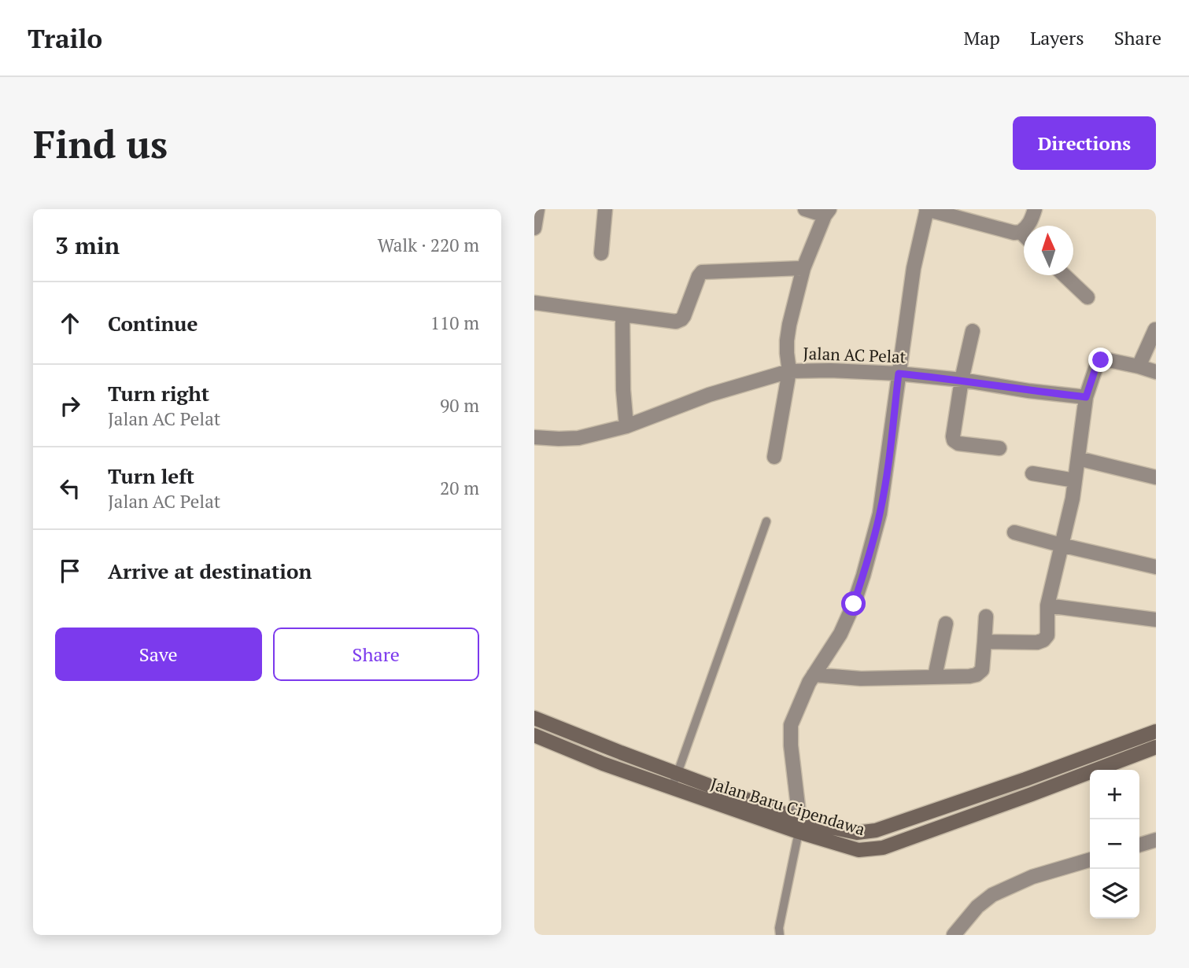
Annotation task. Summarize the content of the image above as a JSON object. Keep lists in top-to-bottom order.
{
  "streets": {
    "main road": ["Jalan Baru Cipendawa"],
    "street": ["Jalan AC Pelat"]
  },
  "north": "top",
  "page": {
    "header": "Trailo",
    "nav": ["Map", "Layers", "Share"],
    "buttons": [
      "Directions",
      ["Save", "Share"]
    ],
    "title": "Find us",
    "heading": ["3 min", "Walk · 220 m"],
    "list": [
      ["Continue", "110 m"],
      ["Turn right", "Jalan AC Pelat", "90 m"],
      ["Turn left", "Jalan AC Pelat", "20 m"],
      "Arrive at destination"
    ],
    "map_buttons": ["+", "−"]
  }
}
